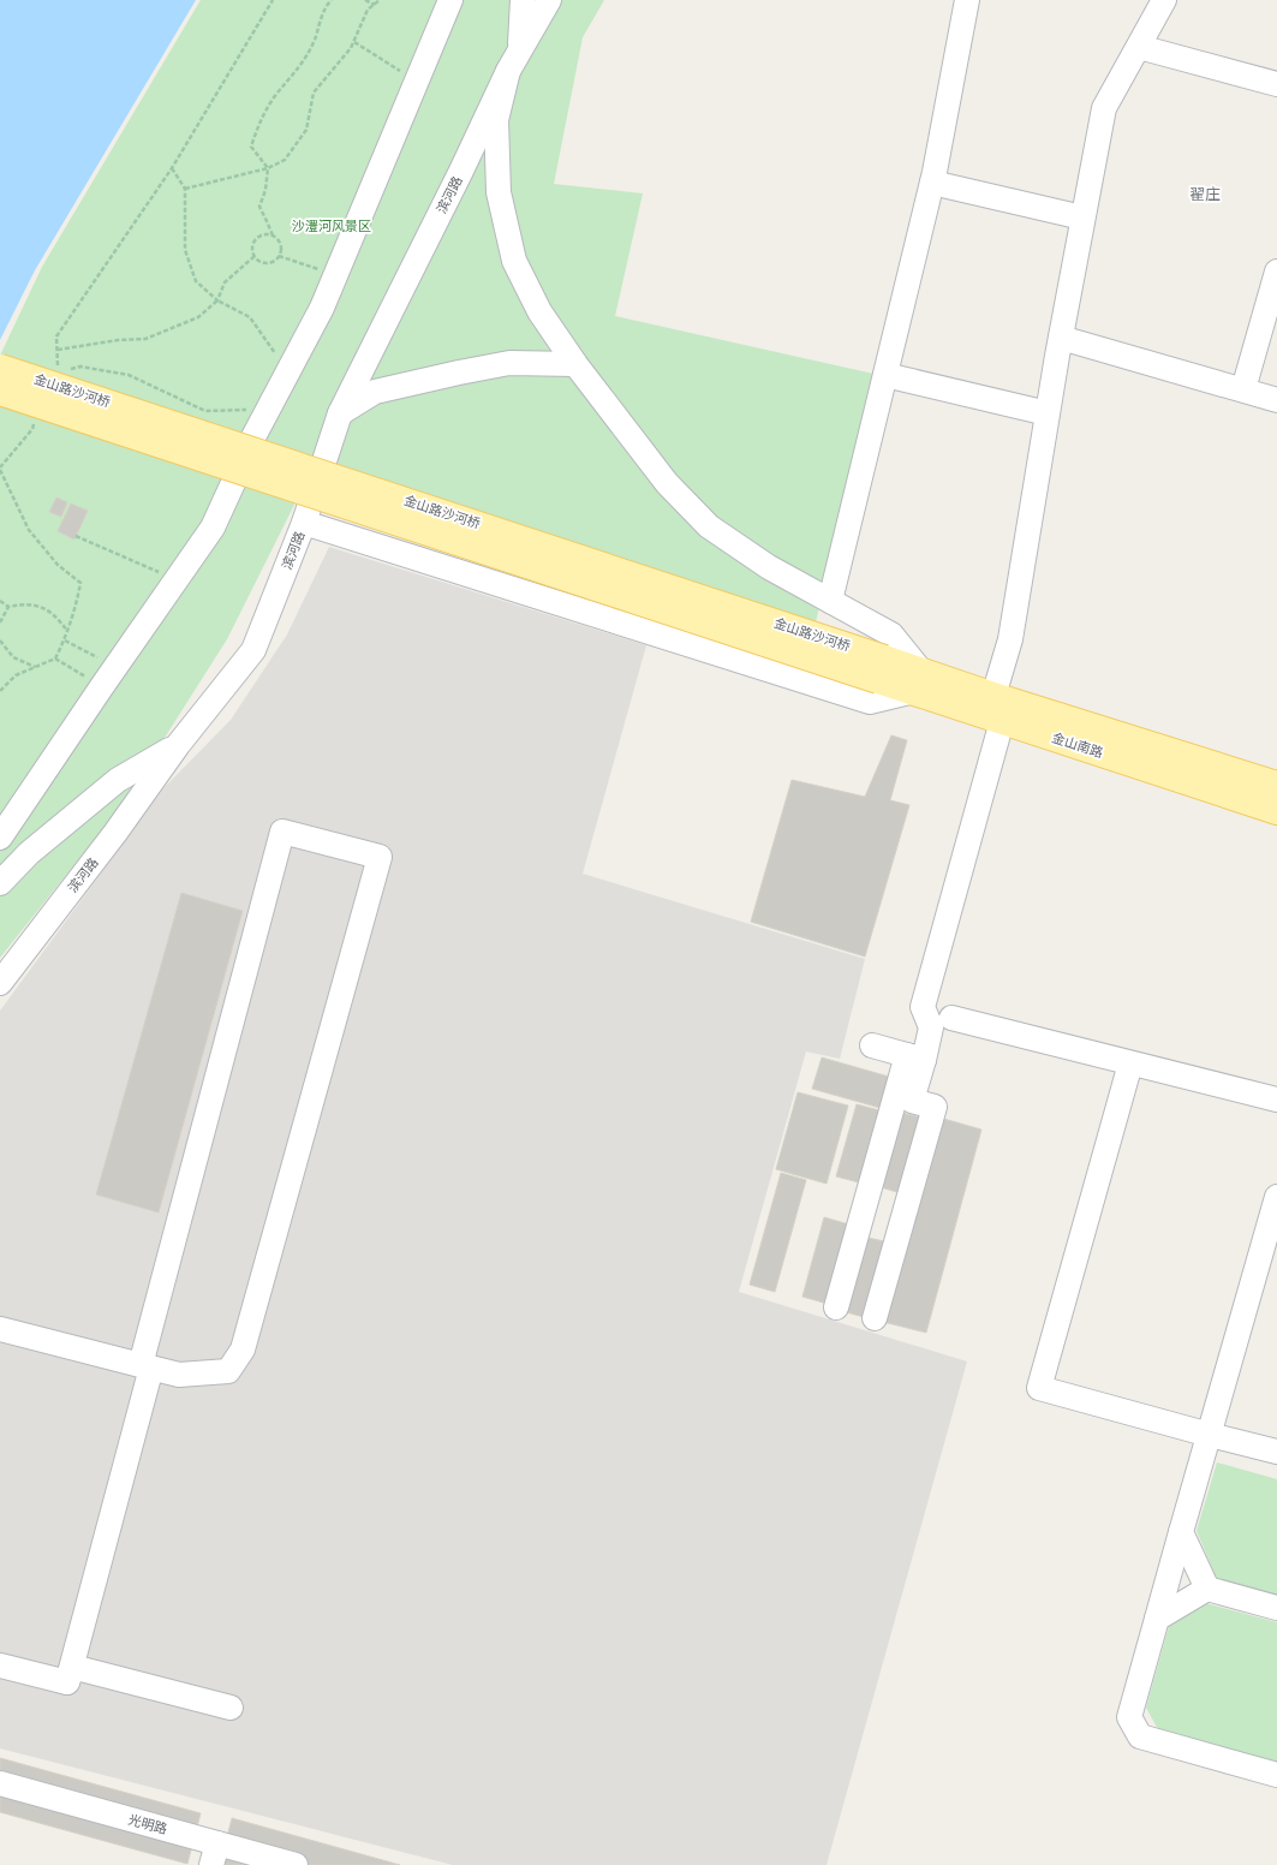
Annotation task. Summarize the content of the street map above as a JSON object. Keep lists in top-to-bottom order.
{
  "streets": {
    "main road": ["金山路沙河桥", "金山南路"],
    "street": ["滨河路", "光明路"]
  },
  "crossings": [
    ["金山路沙河桥", "金山南路"]
  ],
  "districts": ["翟庄"],
  "parks": ["沙澧河风景区"]
}
